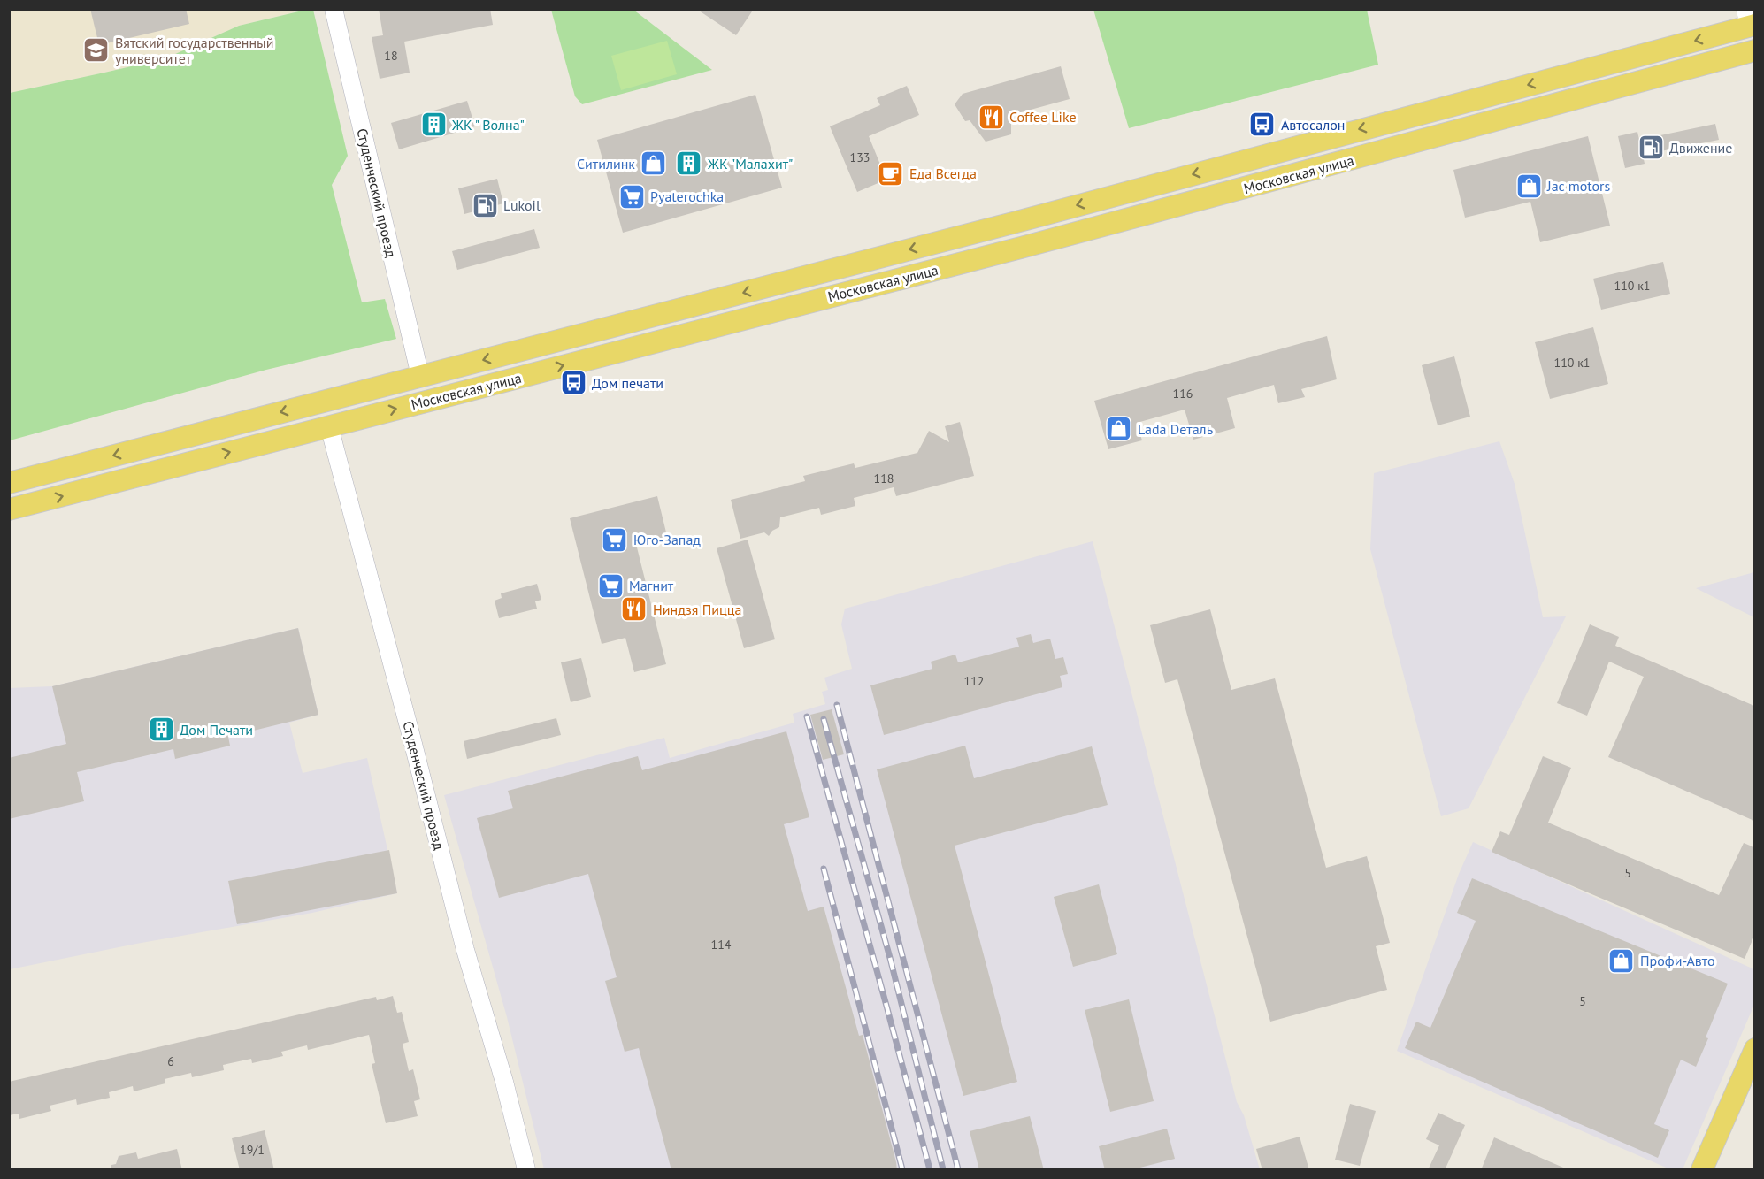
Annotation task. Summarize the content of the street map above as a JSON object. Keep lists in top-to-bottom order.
{
  "streets": {
    "main road": ["Московская улица", "Студенческий проезд"]
  },
  "crossings": [
    ["Московская улица", "Студенческий проезд"]
  ],
  "places": {
    "school or university": ["Вятский государственный университет"],
    "restaurant": ["Coffee Like", "Ниндзя Пицца"],
    "building": ["ЖК \" Волна\"", "ЖК \"Малахит\"", "Дом Печати"],
    "bus stop": ["Автосалон", "Дом печати"],
    "fuel station": ["Движение", "Lukoil"],
    "shop": [
      "Ситилинк",
      "Jac motors",
      "Lada Dеталь",
      "Профи-Авто"
    ],
    "cafe": ["Еда Всегда"],
    "supermarket": ["Pyaterochka", "Юго-Запад", "Магнит"]
  },
  "house_numbers": [
    "18",
    "133",
    "110 к1",
    "110 к1",
    "116",
    "118",
    "112",
    "5",
    "114",
    "5",
    "6",
    "19/1"
  ]
}
